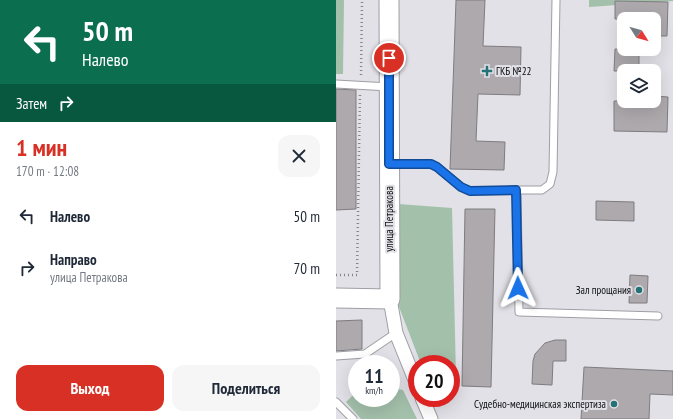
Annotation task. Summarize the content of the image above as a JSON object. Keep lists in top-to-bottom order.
{
  "streets": {
    "street": ["улица Петракова"]
  },
  "places": {
    "health": ["ГКБ №22"],
    "other": ["Зал прощания", "Судебно-медицинская экспертиза"]
  },
  "north": "bottom right",
  "page": {
    "turn": ["50 m", "Налево"],
    "then": "Затем",
    "heading": ["1 мин", "170 m · 12:08"],
    "list": [
      {
        "name": "Налево",
        "value": "50 m"
      },
      {
        "name": "Направо",
        "note": "улица Петракова",
        "value": "70 m"
      }
    ],
    "speed": "11 km/h",
    "limit": "20",
    "buttons": ["Выход", "Поделиться"]
  }
}
